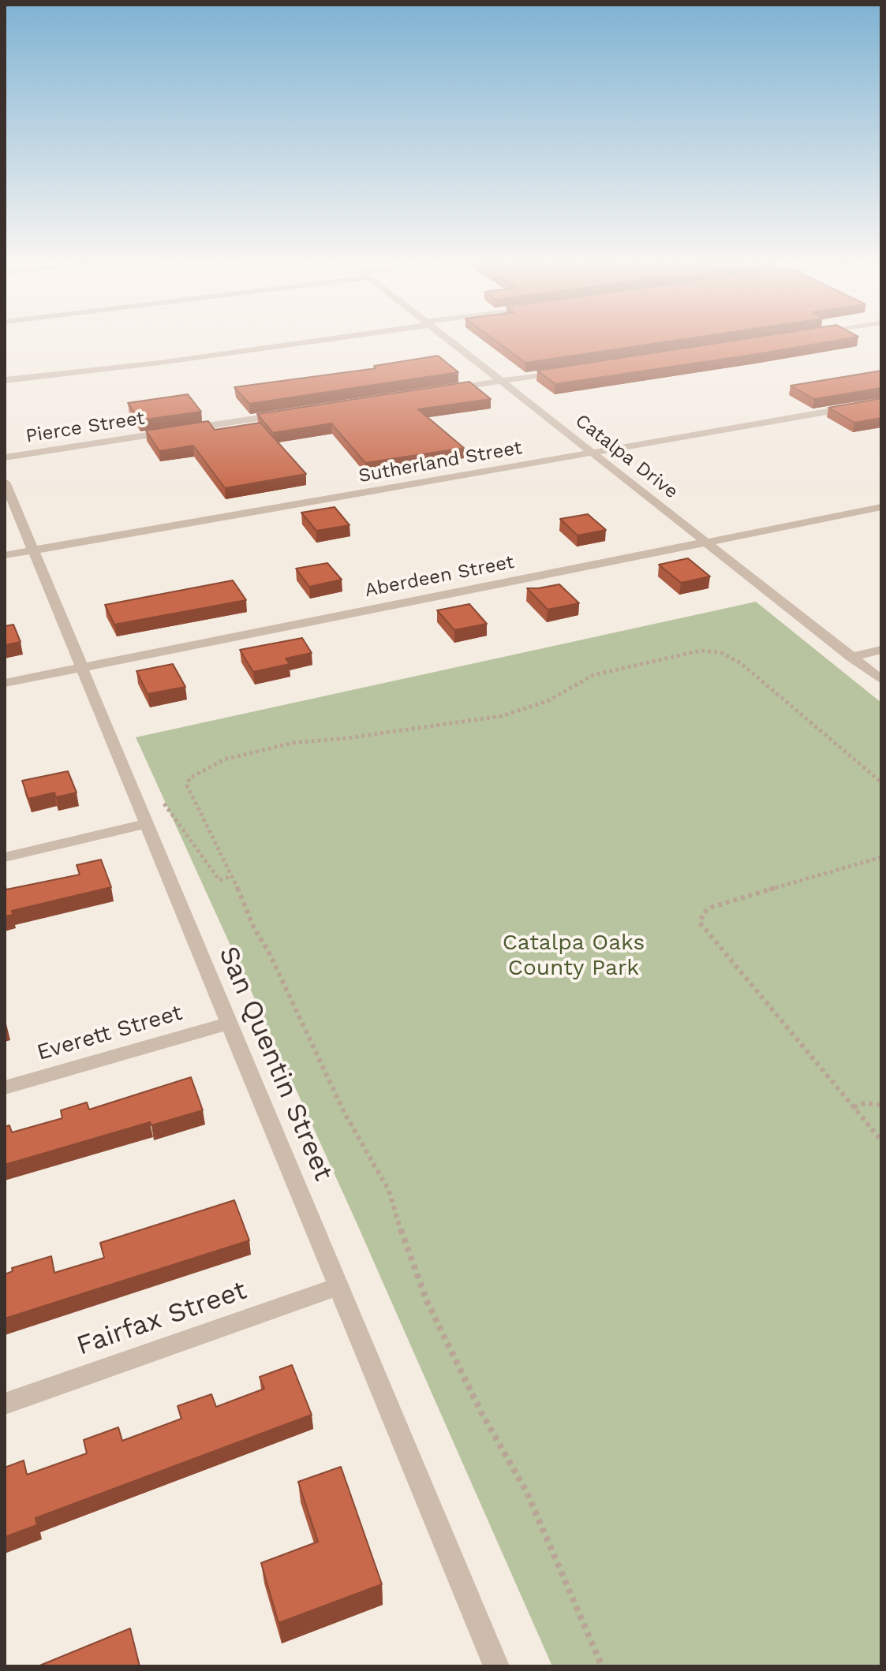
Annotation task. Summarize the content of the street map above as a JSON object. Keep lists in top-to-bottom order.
{
  "streets": {
    "street": [
      "Pierce Street",
      "Catalpa Drive",
      "Sutherland Street",
      "Aberdeen Street",
      "Everett Street",
      "San Quentin Street",
      "Fairfax Street"
    ]
  },
  "crossings": [
    ["Catalpa Drive", "Sutherland Street"],
    ["Catalpa Drive", "Aberdeen Street"],
    ["Sutherland Street", "San Quentin Street"],
    ["Aberdeen Street", "San Quentin Street"],
    ["Everett Street", "San Quentin Street"],
    ["San Quentin Street", "Fairfax Street"]
  ],
  "parks": ["Catalpa Oaks County Park"]
}
